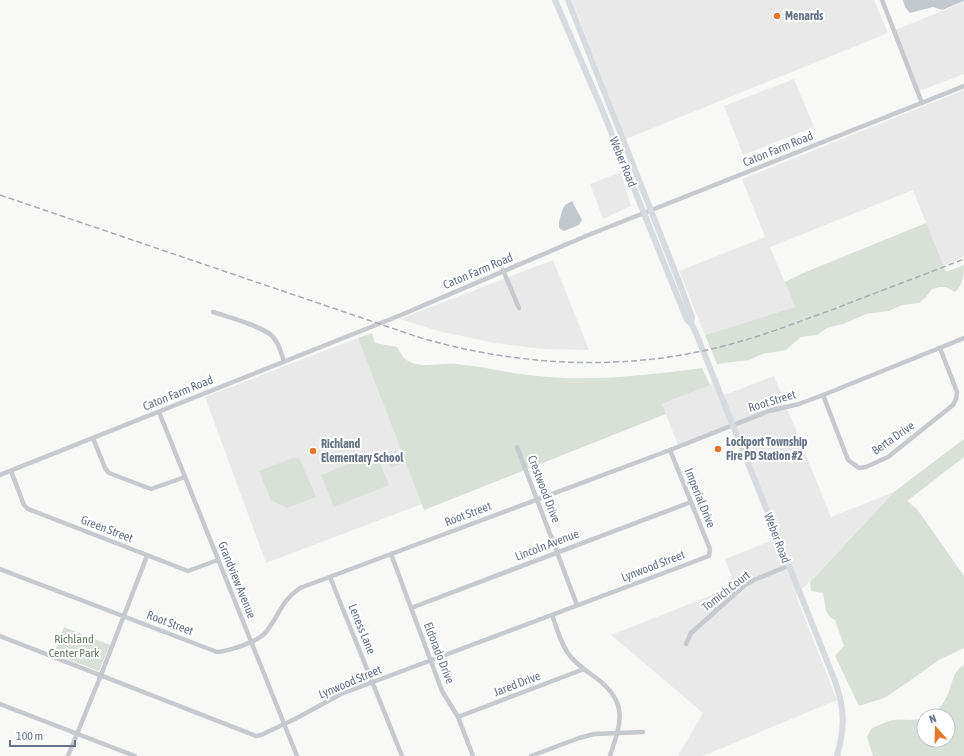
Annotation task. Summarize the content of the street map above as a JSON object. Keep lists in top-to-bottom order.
{
  "streets": {
    "main road": ["Weber Road"],
    "street": [
      "Caton Farm Road",
      "Root Street",
      "Berta Drive",
      "Crestwood Drive",
      "Imperial Drive",
      "Green Street",
      "Lincoln Avenue",
      "Lynwood Street",
      "Grandview Avenue",
      "Tomich Court",
      "Leness Lane",
      "Eldorado Drive",
      "Jared Drive"
    ]
  },
  "crossings": [
    ["Caton Farm Road", "Weber Road"],
    ["Caton Farm Road", "Green Street"],
    ["Caton Farm Road", "Grandview Avenue"],
    ["Weber Road", "Root Street"],
    ["Weber Road", "Tomich Court"],
    ["Root Street", "Berta Drive"],
    ["Root Street", "Crestwood Drive"],
    ["Root Street", "Imperial Drive"],
    ["Root Street", "Grandview Avenue"],
    ["Root Street", "Leness Lane"],
    ["Root Street", "Eldorado Drive"],
    ["Crestwood Drive", "Lincoln Avenue"],
    ["Crestwood Drive", "Lynwood Street"],
    ["Imperial Drive", "Lincoln Avenue"],
    ["Imperial Drive", "Lynwood Street"],
    ["Green Street", "Grandview Avenue"],
    ["Lincoln Avenue", "Eldorado Drive"],
    ["Lynwood Street", "Grandview Avenue"],
    ["Lynwood Street", "Leness Lane"],
    ["Lynwood Street", "Eldorado Drive"],
    ["Eldorado Drive", "Jared Drive"]
  ],
  "parks": ["Richland Center Park"],
  "places": ["Menards", "Lockport Township Fire PD Station #2", "Richland Elementary School"],
  "scale_bar": "100 m",
  "north": "top"
}
